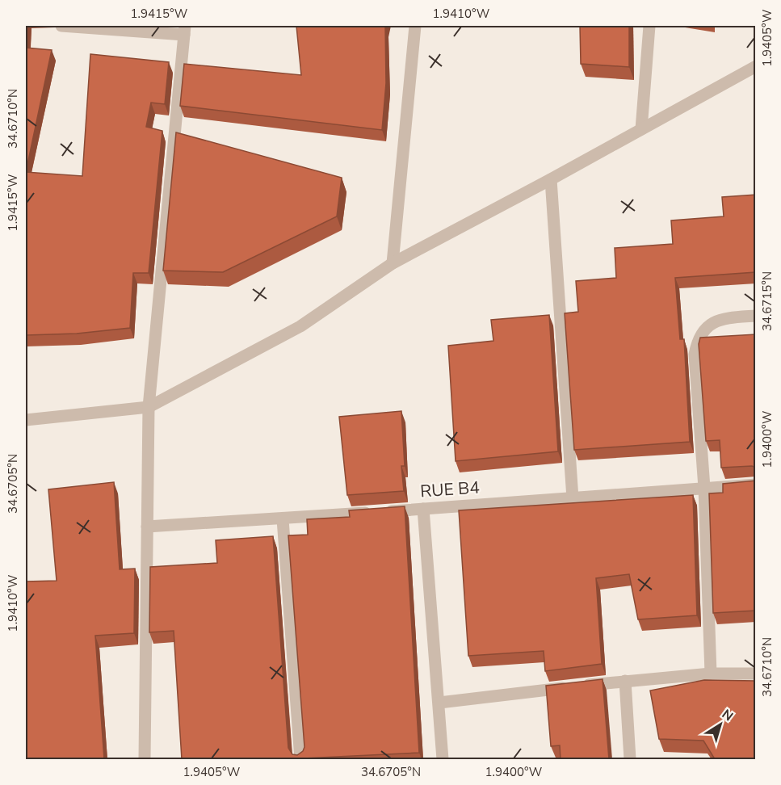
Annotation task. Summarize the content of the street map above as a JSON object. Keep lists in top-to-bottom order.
{
  "streets": {
    "street": ["RUE B4"]
  },
  "north": "top right",
  "coordinates": [
    "1.9415°W",
    "1.9410°W",
    "1.9405°W",
    "34.6710°N",
    "34.6715°N",
    "1.9400°W",
    "34.6705°N"
  ]
}
